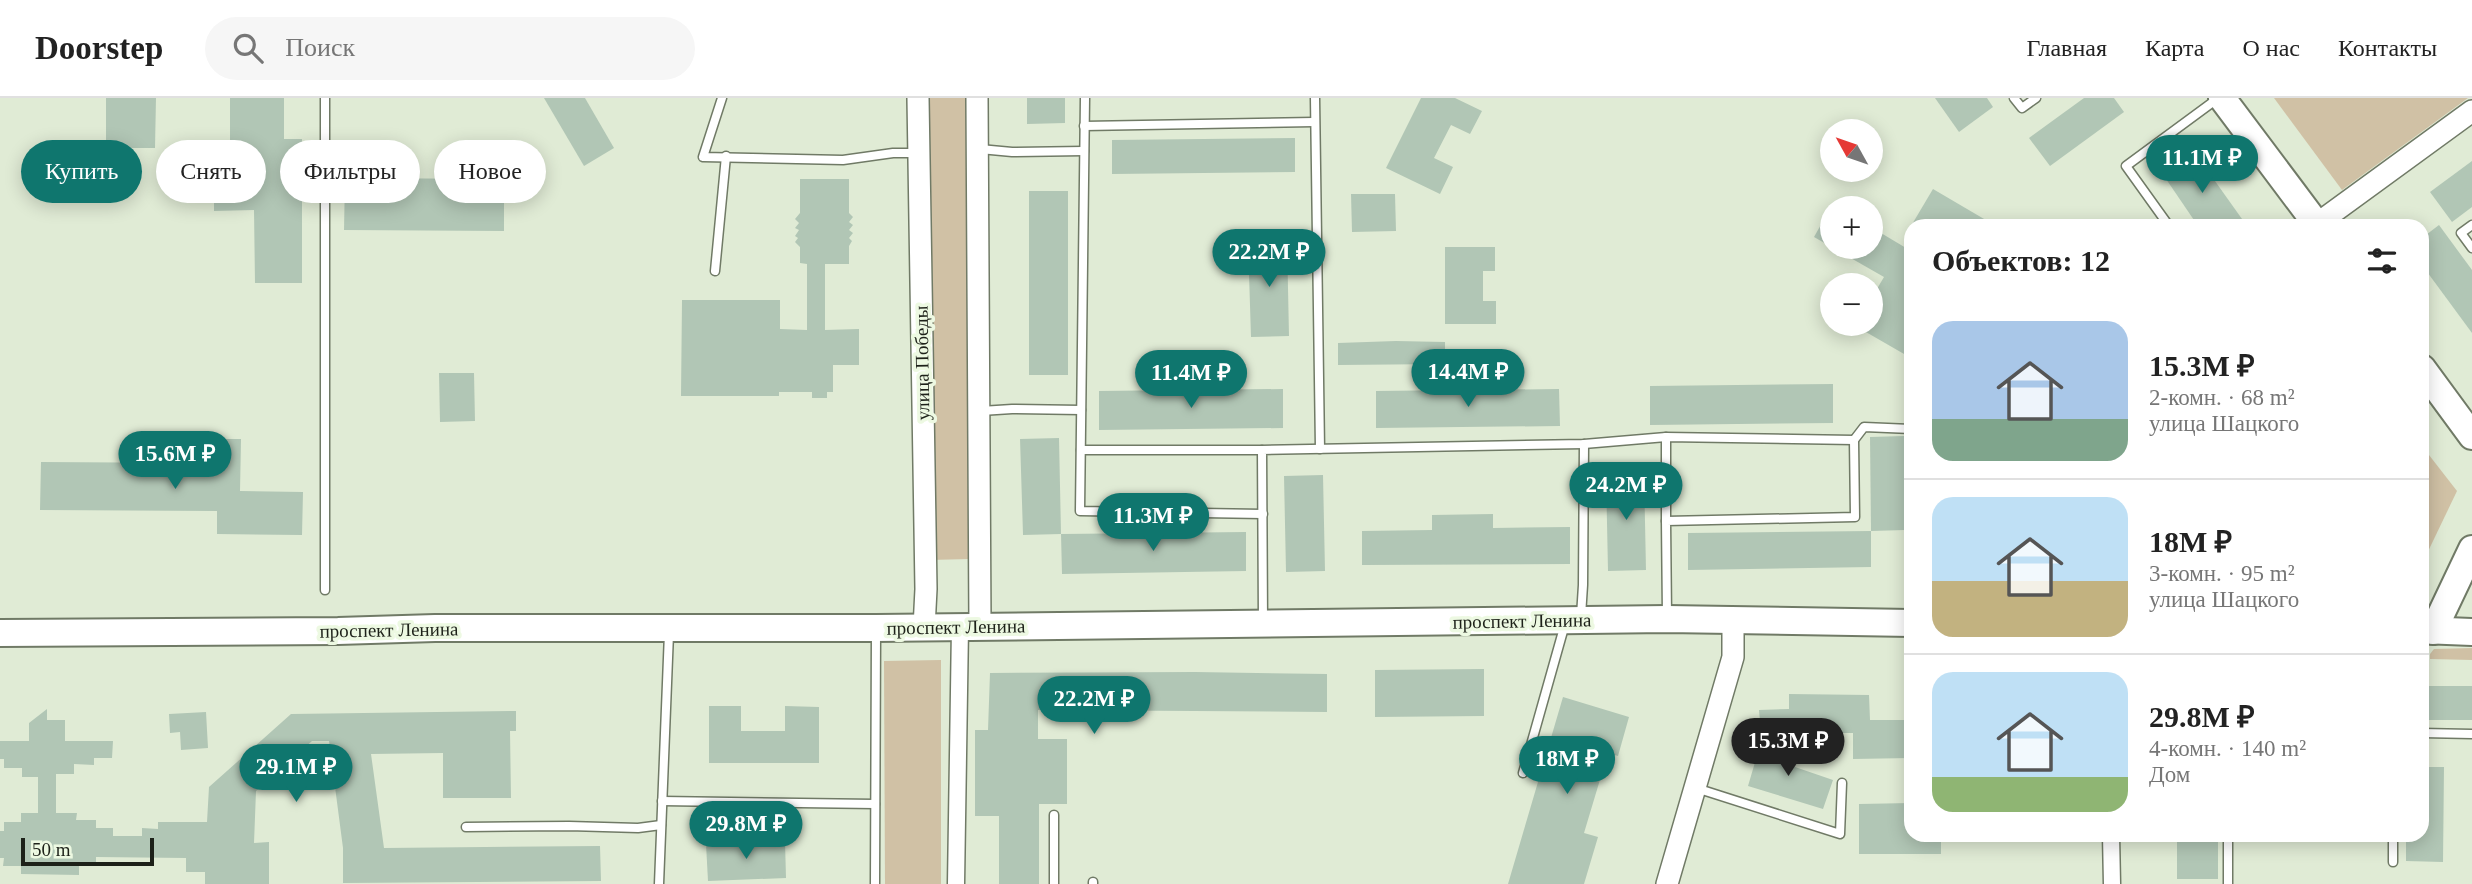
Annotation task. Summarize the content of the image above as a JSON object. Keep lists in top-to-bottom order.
{
  "streets": {
    "main road": ["проспект Ленина"],
    "street": ["улица Победы"]
  },
  "crossings": [
    ["улица Победы", "проспект Ленина"]
  ],
  "scale_bar": "50 m",
  "north": "top left",
  "page": {
    "header": "Doorstep",
    "search": "Поиск",
    "nav": [
      "Главная",
      "Карта",
      "О нас",
      "Контакты"
    ],
    "map_buttons": ["+", "−"],
    "price": [
      "11.1M ₽",
      "22.2M ₽",
      "14.4M ₽",
      "11.4M ₽",
      "15.6M ₽",
      "24.2M ₽",
      "11.3M ₽",
      "22.2M ₽",
      "15.3M ₽",
      "18M ₽",
      "29.1M ₽",
      "29.8M ₽"
    ],
    "chip": [
      "Купить",
      "Снять",
      "Фильтры",
      "Новое"
    ],
    "heading": "Объектов: 12",
    "list": [
      {
        "name": "15.3M ₽",
        "note": "2-комн. · 68 m² · улица Шацкого"
      },
      {
        "name": "18M ₽",
        "note": "3-комн. · 95 m² · улица Шацкого"
      },
      {
        "name": "29.8M ₽",
        "note": "4-комн. · 140 m² · Дом"
      }
    ],
    "scale": "50 m"
  }
}
